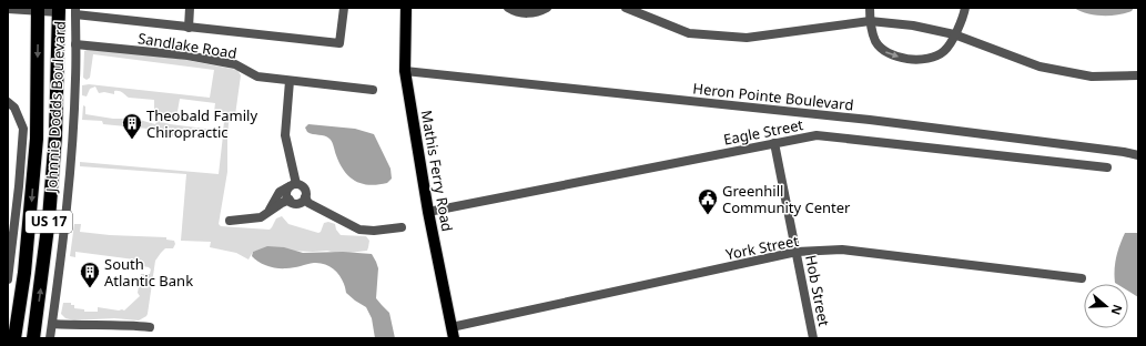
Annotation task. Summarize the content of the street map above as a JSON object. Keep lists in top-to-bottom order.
{
  "streets": {
    "highway": ["Johnnie Dodds Boulevard", "US 17"],
    "main road": ["Mathis Ferry Road"],
    "street": [
      "Sandlake Road",
      "Heron Pointe Boulevard",
      "Eagle Street",
      "York Street",
      "Hob Street"
    ]
  },
  "crossings": [
    ["Sandlake Road", "Johnnie Dodds Boulevard"],
    ["Heron Pointe Boulevard", "Mathis Ferry Road"],
    ["Eagle Street", "Mathis Ferry Road"],
    ["Eagle Street", "Hob Street"],
    ["Mathis Ferry Road", "York Street"],
    ["York Street", "Hob Street"]
  ],
  "places": {
    "building": ["Theobald Family Chiropractic", "South Atlantic Bank"],
    "public building": ["Greenhill Community Center"]
  },
  "north": "right"
}
